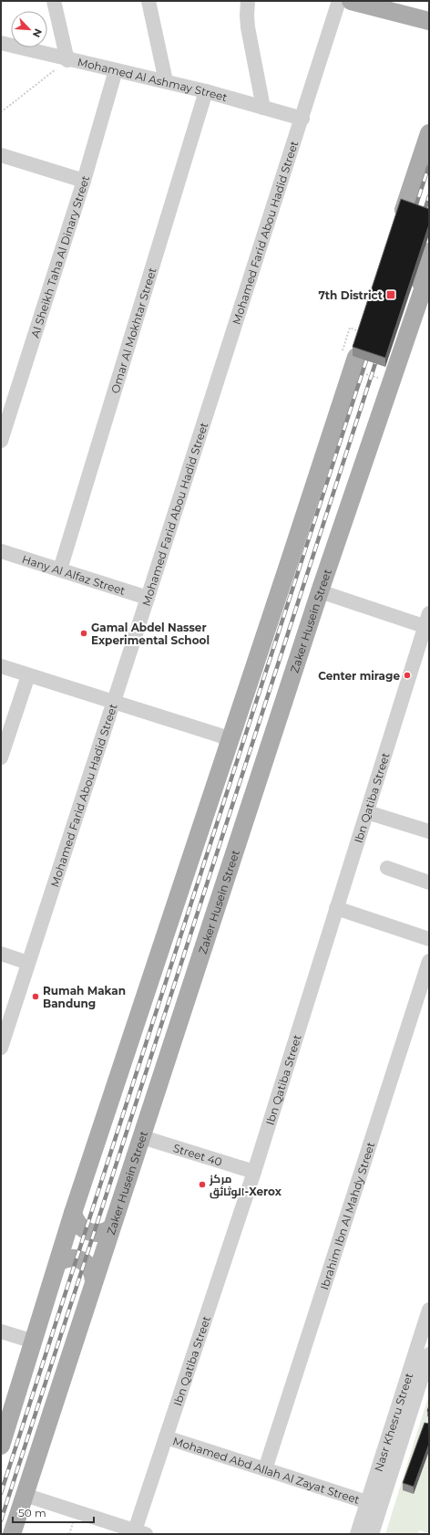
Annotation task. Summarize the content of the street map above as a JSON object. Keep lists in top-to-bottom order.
{
  "streets": {
    "main road": ["Zaker Husein Street"],
    "street": [
      "Mohamed Al Ashmay Street",
      "Mohamed Farid Abou Hadid Street",
      "Al Sheikh Taha Al Dinary Street",
      "Omar Al Mokhtar Street",
      "Hany Al Alfaz Street",
      "Ibn Qatiba Street",
      "Street 40",
      "Ibrahim Ibn Al Mahdy Street",
      "Nasr Khesru Street",
      "Mohamed Abd Allah Al Zayat Street"
    ]
  },
  "crossings": [
    ["Mohamed Al Ashmay Street", "Mohamed Farid Abou Hadid Street"],
    ["Mohamed Al Ashmay Street", "Al Sheikh Taha Al Dinary Street"],
    ["Mohamed Al Ashmay Street", "Omar Al Mokhtar Street"],
    ["Mohamed Farid Abou Hadid Street", "Hany Al Alfaz Street"],
    ["Omar Al Mokhtar Street", "Hany Al Alfaz Street"],
    ["Zaker Husein Street", "Street 40"],
    ["Ibn Qatiba Street", "Street 40"],
    ["Ibn Qatiba Street", "Mohamed Abd Allah Al Zayat Street"],
    ["Ibrahim Ibn Al Mahdy Street", "Mohamed Abd Allah Al Zayat Street"],
    ["Nasr Khesru Street", "Mohamed Abd Allah Al Zayat Street"]
  ],
  "places": {
    "transit": ["7th District"],
    "other": [
      "Gamal Abdel Nasser Experimental School",
      "Center mirage",
      "Rumah Makan Bandung",
      "مركز الوثائق-Xerox"
    ]
  },
  "scale_bar": "50 m",
  "north": "bottom right"
}
